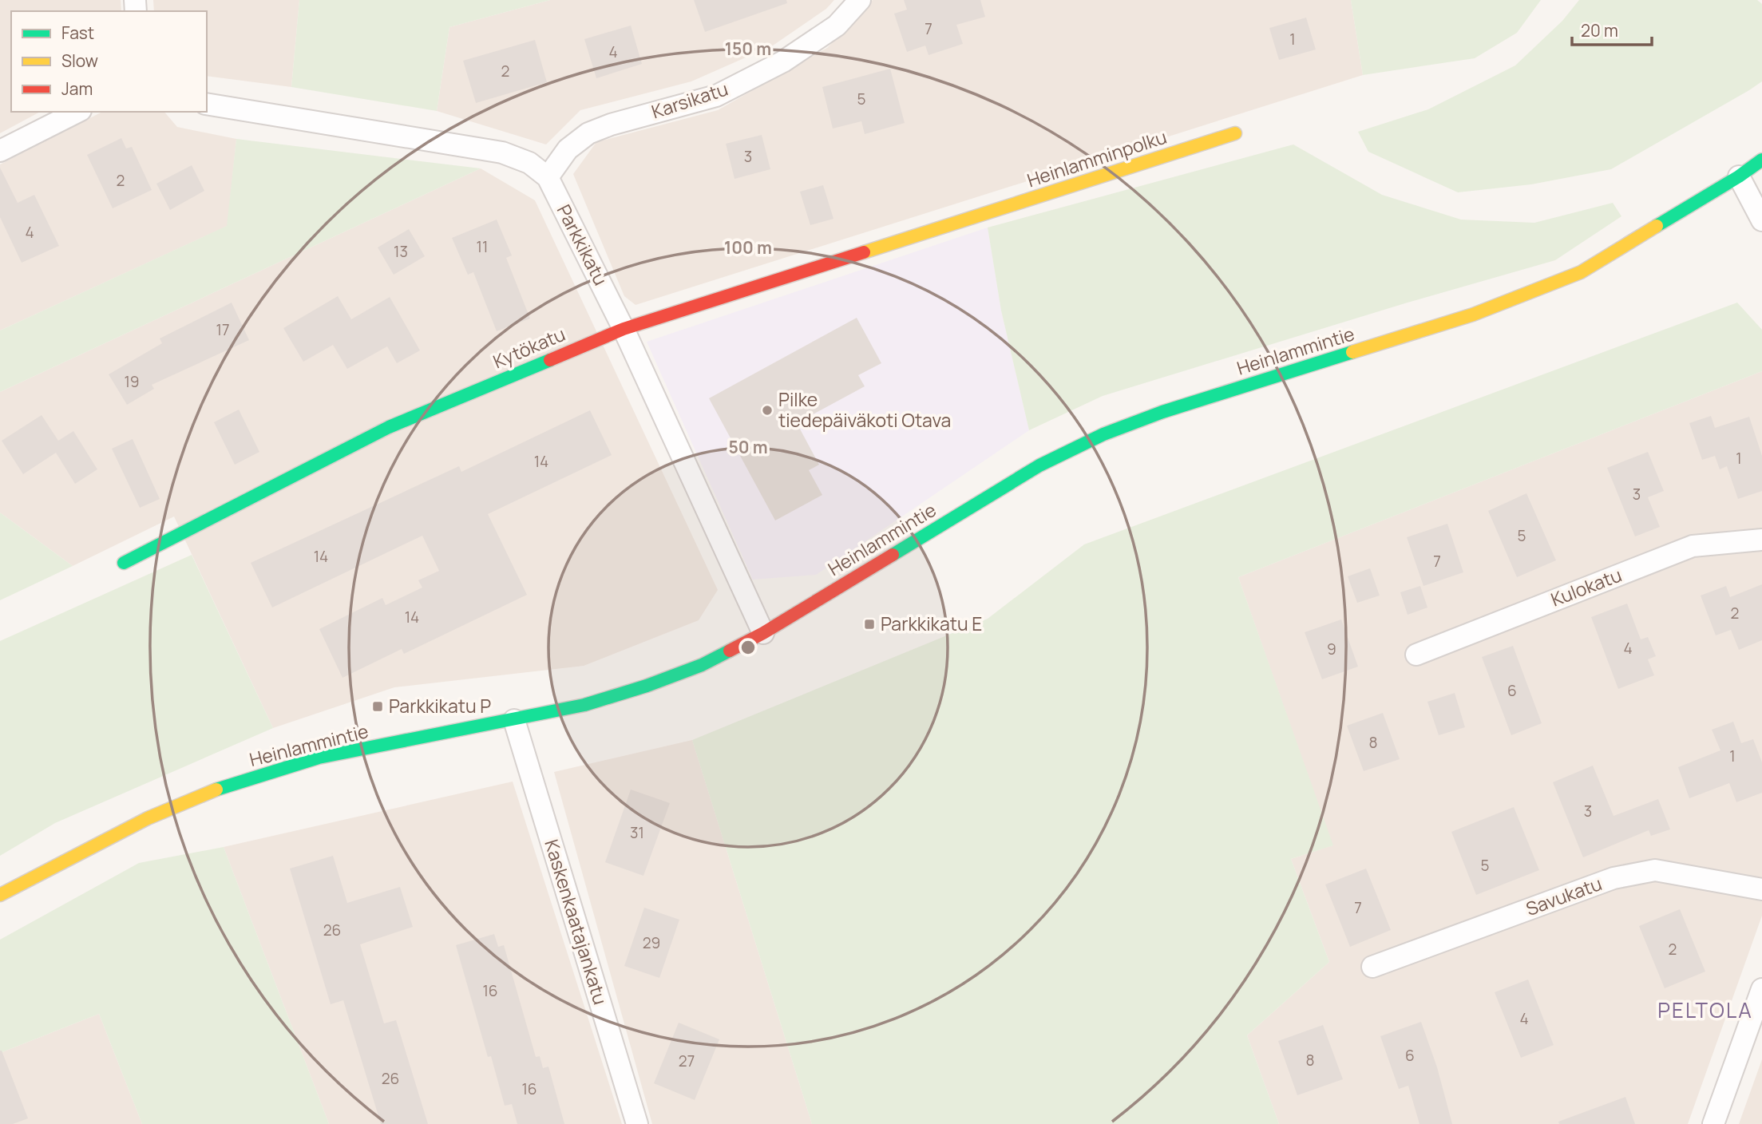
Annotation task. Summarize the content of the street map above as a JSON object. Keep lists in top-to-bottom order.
{
  "streets": {
    "street": [
      "Karsikatu",
      "Heinlamminpolku",
      "Parkkikatu",
      "Kytökatu",
      "Heinlammintie",
      "Kulokatu",
      "Savukatu",
      "Kaskenkaatajankatu"
    ]
  },
  "crossings": [
    ["Karsikatu", "Parkkikatu"],
    ["Heinlamminpolku", "Kytökatu"],
    ["Parkkikatu", "Kytökatu"],
    ["Parkkikatu", "Heinlammintie"],
    ["Heinlammintie", "Kaskenkaatajankatu"]
  ],
  "districts": ["PELTOLA"],
  "places": {
    "other": ["Pilke tiedepäiväkoti Otava"],
    "transit": ["Parkkikatu E", "Parkkikatu P"]
  },
  "house_numbers": [
    "7",
    "1",
    "4",
    "2",
    "5",
    "3",
    "2",
    "4",
    "11",
    "13",
    "17",
    "19",
    "1",
    "14",
    "3",
    "5",
    "14",
    "7",
    "2",
    "14",
    "4",
    "9",
    "6",
    "8",
    "1",
    "3",
    "31",
    "5",
    "7",
    "26",
    "29",
    "2",
    "16",
    "4",
    "6",
    "8",
    "27",
    "26",
    "16"
  ],
  "legend": ["Fast", "Slow", "Jam"],
  "scale_bar": "20 m",
  "rings": ["150 m", "100 m", "50 m"]
}
